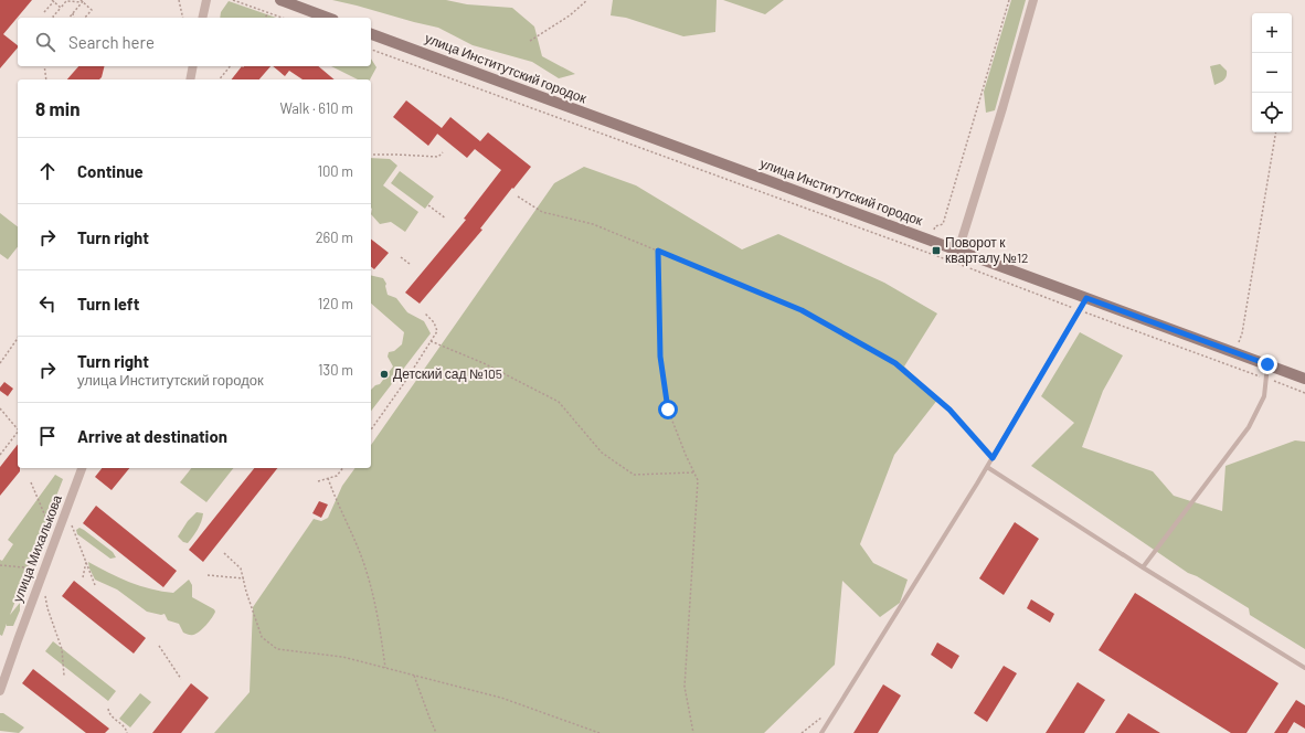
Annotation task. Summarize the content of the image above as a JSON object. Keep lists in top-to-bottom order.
{
  "streets": {
    "street": ["улица Институтский городок", "улица Михалькова"]
  },
  "places": {
    "transit": ["Поворот к кварталу №12"],
    "other": ["Детский сад №105"]
  },
  "page": {
    "map_buttons": ["+", "−"],
    "search": "Search here",
    "heading": ["8 min", "Walk · 610 m"],
    "list": [
      ["Continue", "100 m"],
      ["Turn right", "260 m"],
      ["Turn left", "120 m"],
      ["Turn right", "улица Институтский городок", "130 m"],
      "Arrive at destination"
    ]
  }
}
